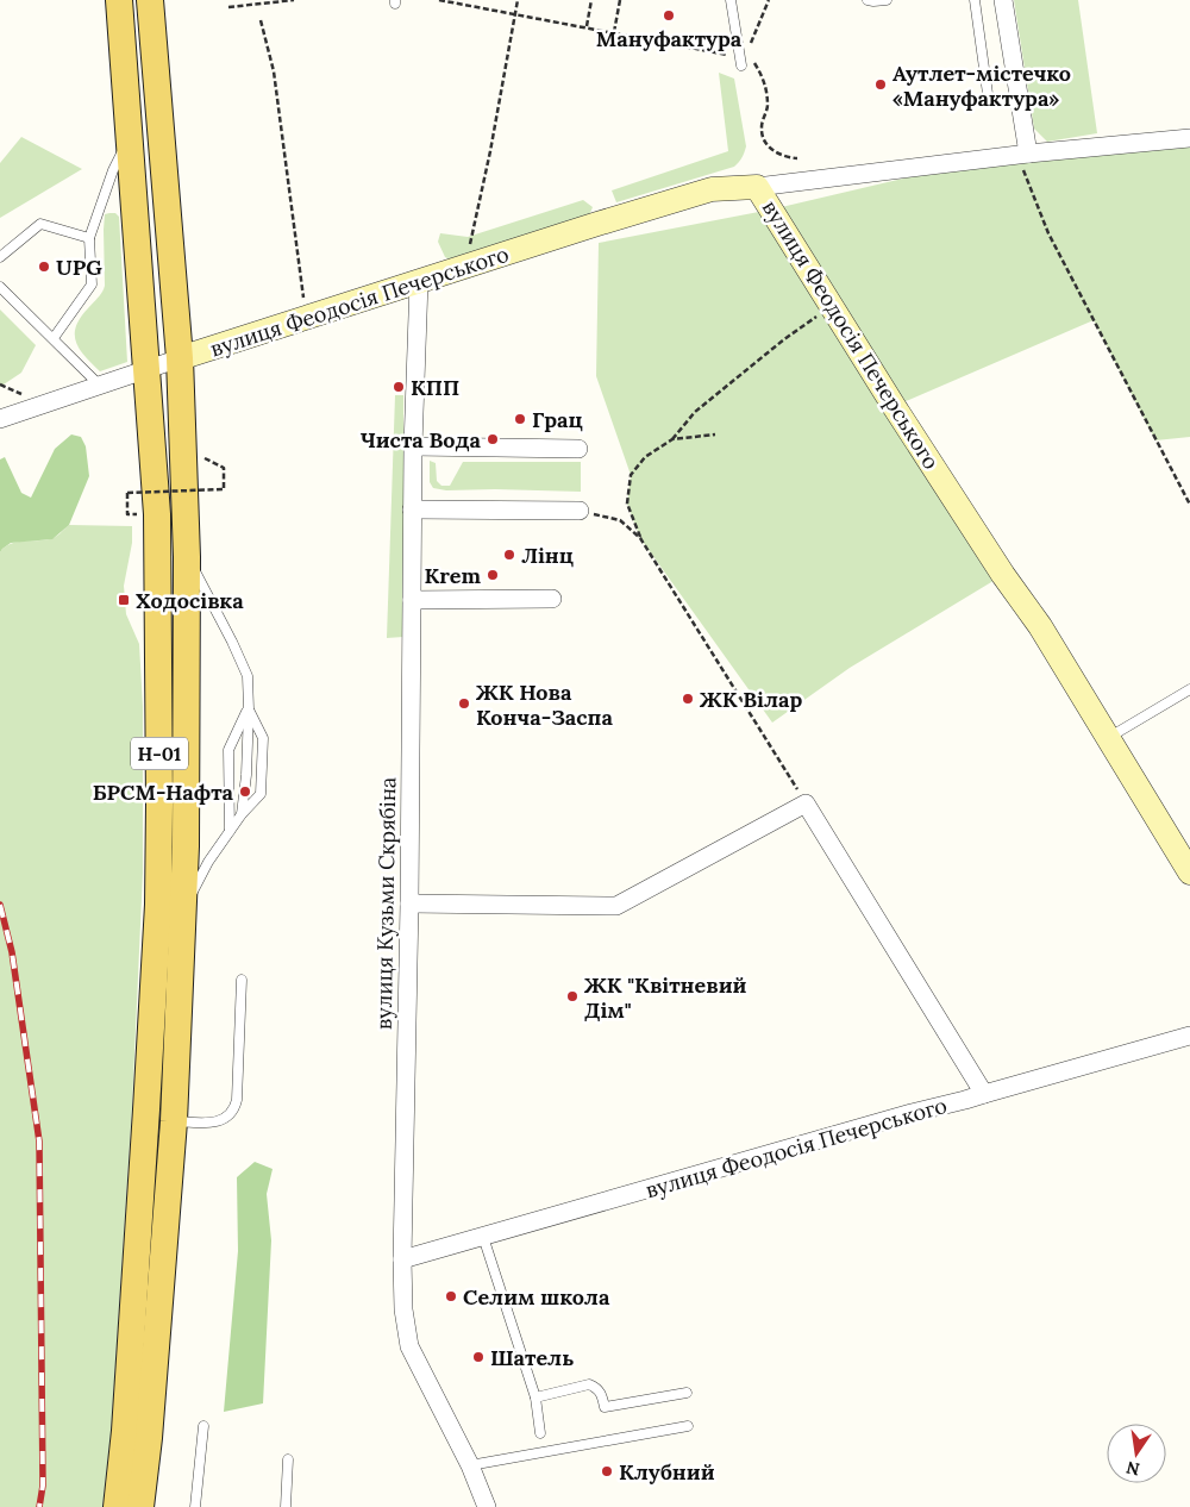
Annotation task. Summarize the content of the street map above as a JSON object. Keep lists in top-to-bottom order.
{
  "streets": {
    "main road": ["Н-01"],
    "street": ["вулиця Феодосія Печерського", "вулиця Кузьми Скрябіна"]
  },
  "crossings": [
    ["вулиця Феодосія Печерського", "Н-01"],
    ["вулиця Феодосія Печерського", "вулиця Кузьми Скрябіна"]
  ],
  "places": {
    "other": [
      "Мануфактура",
      "Аутлет-містечко «Мануфактура»",
      "UPG",
      "КПП",
      "Грац",
      "Чиста Вода",
      "Лінц",
      "Krem",
      "ЖК Вілар",
      "ЖК Нова Конча-Заспа",
      "БРСМ-Нафта",
      "ЖК \"Квітневий Дім\"",
      "Селим школа",
      "Шатель",
      "Клубний"
    ],
    "transit": ["Ходосівка"]
  },
  "north": "bottom"
}
